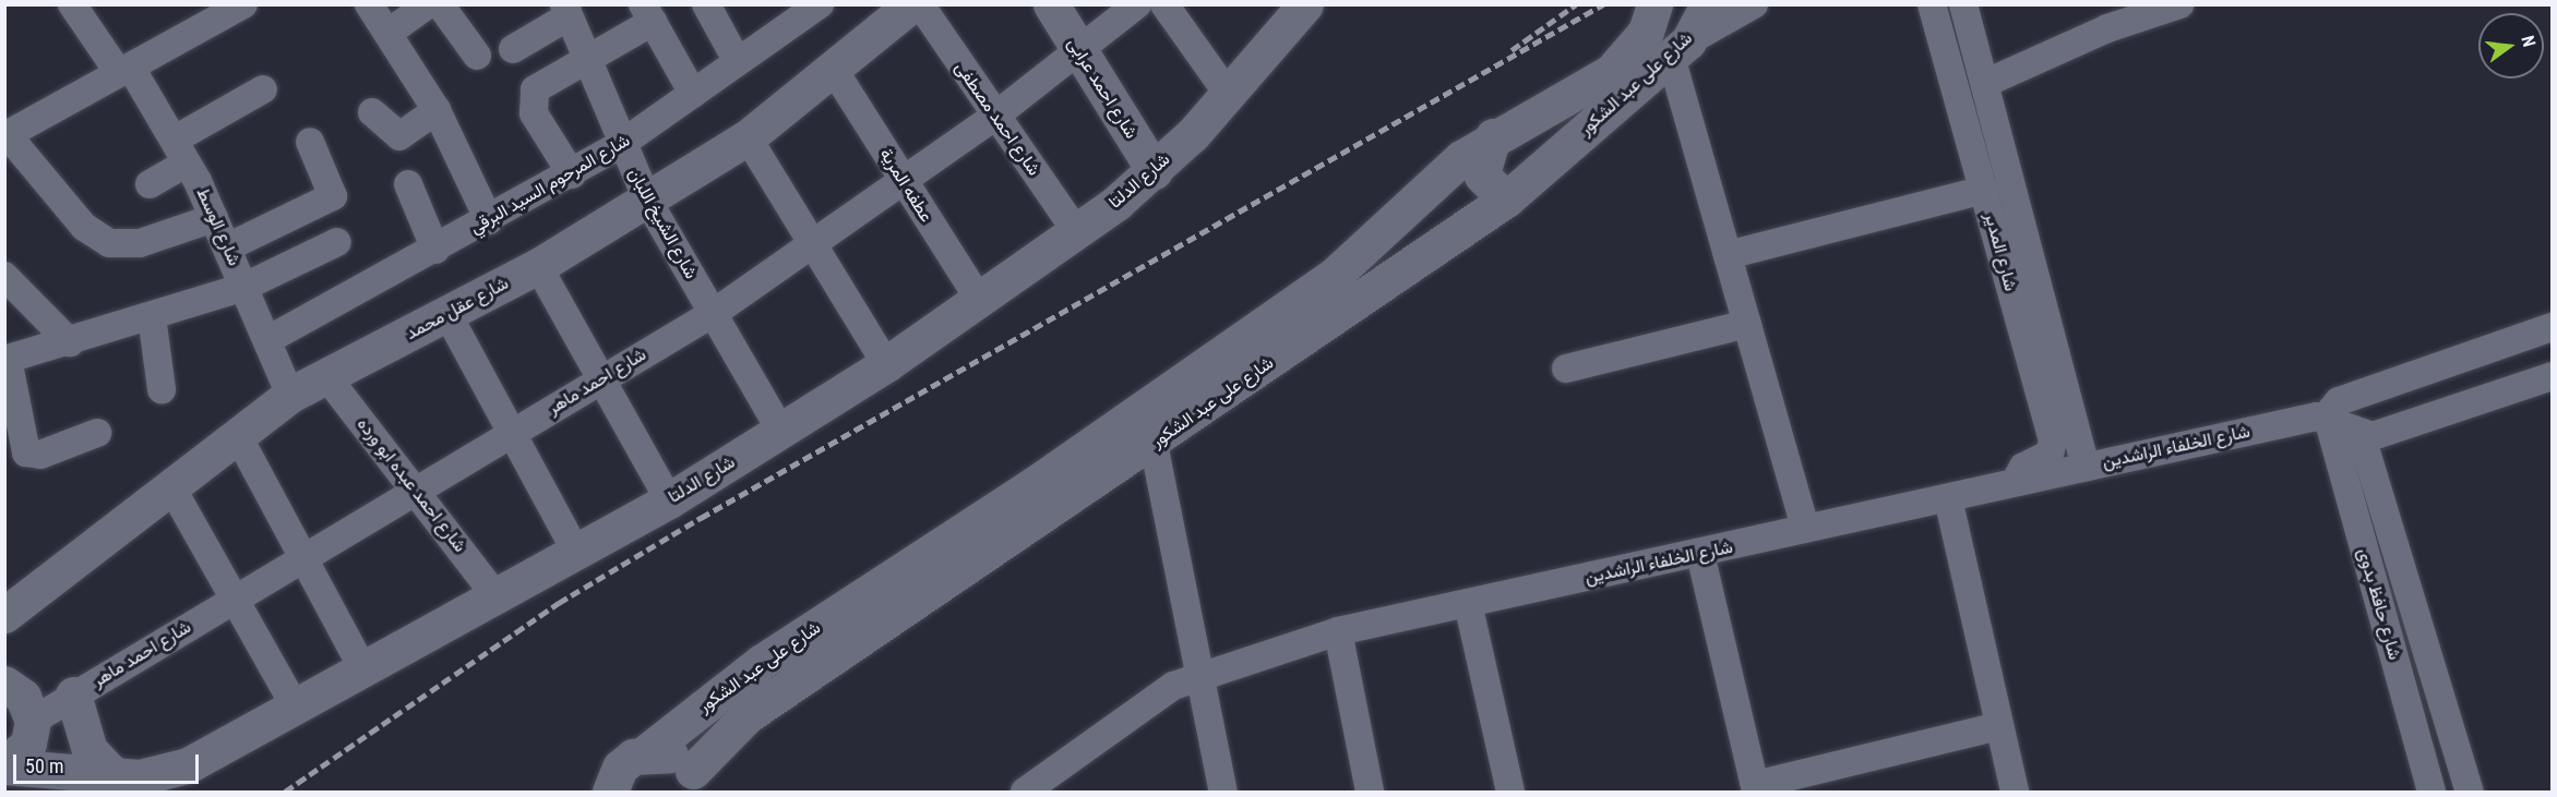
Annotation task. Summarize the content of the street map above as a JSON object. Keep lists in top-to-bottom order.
{
  "streets": {
    "street": [
      "شارع على عبد الشكور",
      "شارع احمد عرابى",
      "شارع احمد مصطفى",
      "شارع الدلتا",
      "شارع المرحوم السيد البرقي",
      "عطفه المرية",
      "شارع الشيخ اللبان",
      "شارع الوسط",
      "شارع المدير",
      "شارع عقل محمد",
      "شارع احمد ماهر",
      "شارع الخلفاء الراشدين",
      "شارع احمد عبده ابو ورده",
      "شارع حافظ بدوى"
    ]
  },
  "crossings": [
    ["شارع احمد عرابى", "شارع الدلتا"],
    ["شارع احمد عرابى", "شارع احمد ماهر"],
    ["شارع احمد مصطفى", "شارع الدلتا"],
    ["شارع احمد مصطفى", "شارع احمد ماهر"],
    ["شارع الدلتا", "عطفه المرية"],
    ["شارع الدلتا", "شارع الشيخ اللبان"],
    ["شارع الدلتا", "شارع احمد عبده ابو ورده"],
    ["شارع المرحوم السيد البرقي", "شارع الشيخ اللبان"],
    ["شارع المرحوم السيد البرقي", "شارع الوسط"],
    ["عطفه المرية", "شارع عقل محمد"],
    ["عطفه المرية", "شارع احمد ماهر"],
    ["شارع الشيخ اللبان", "شارع عقل محمد"],
    ["شارع الشيخ اللبان", "شارع احمد ماهر"],
    ["شارع الوسط", "شارع عقل محمد"],
    ["شارع المدير", "شارع الخلفاء الراشدين"],
    ["شارع عقل محمد", "شارع احمد عبده ابو ورده"],
    ["شارع احمد ماهر", "شارع احمد عبده ابو ورده"],
    ["شارع الخلفاء الراشدين", "شارع حافظ بدوى"]
  ],
  "scale_bar": "50 m",
  "north": "right"
}
